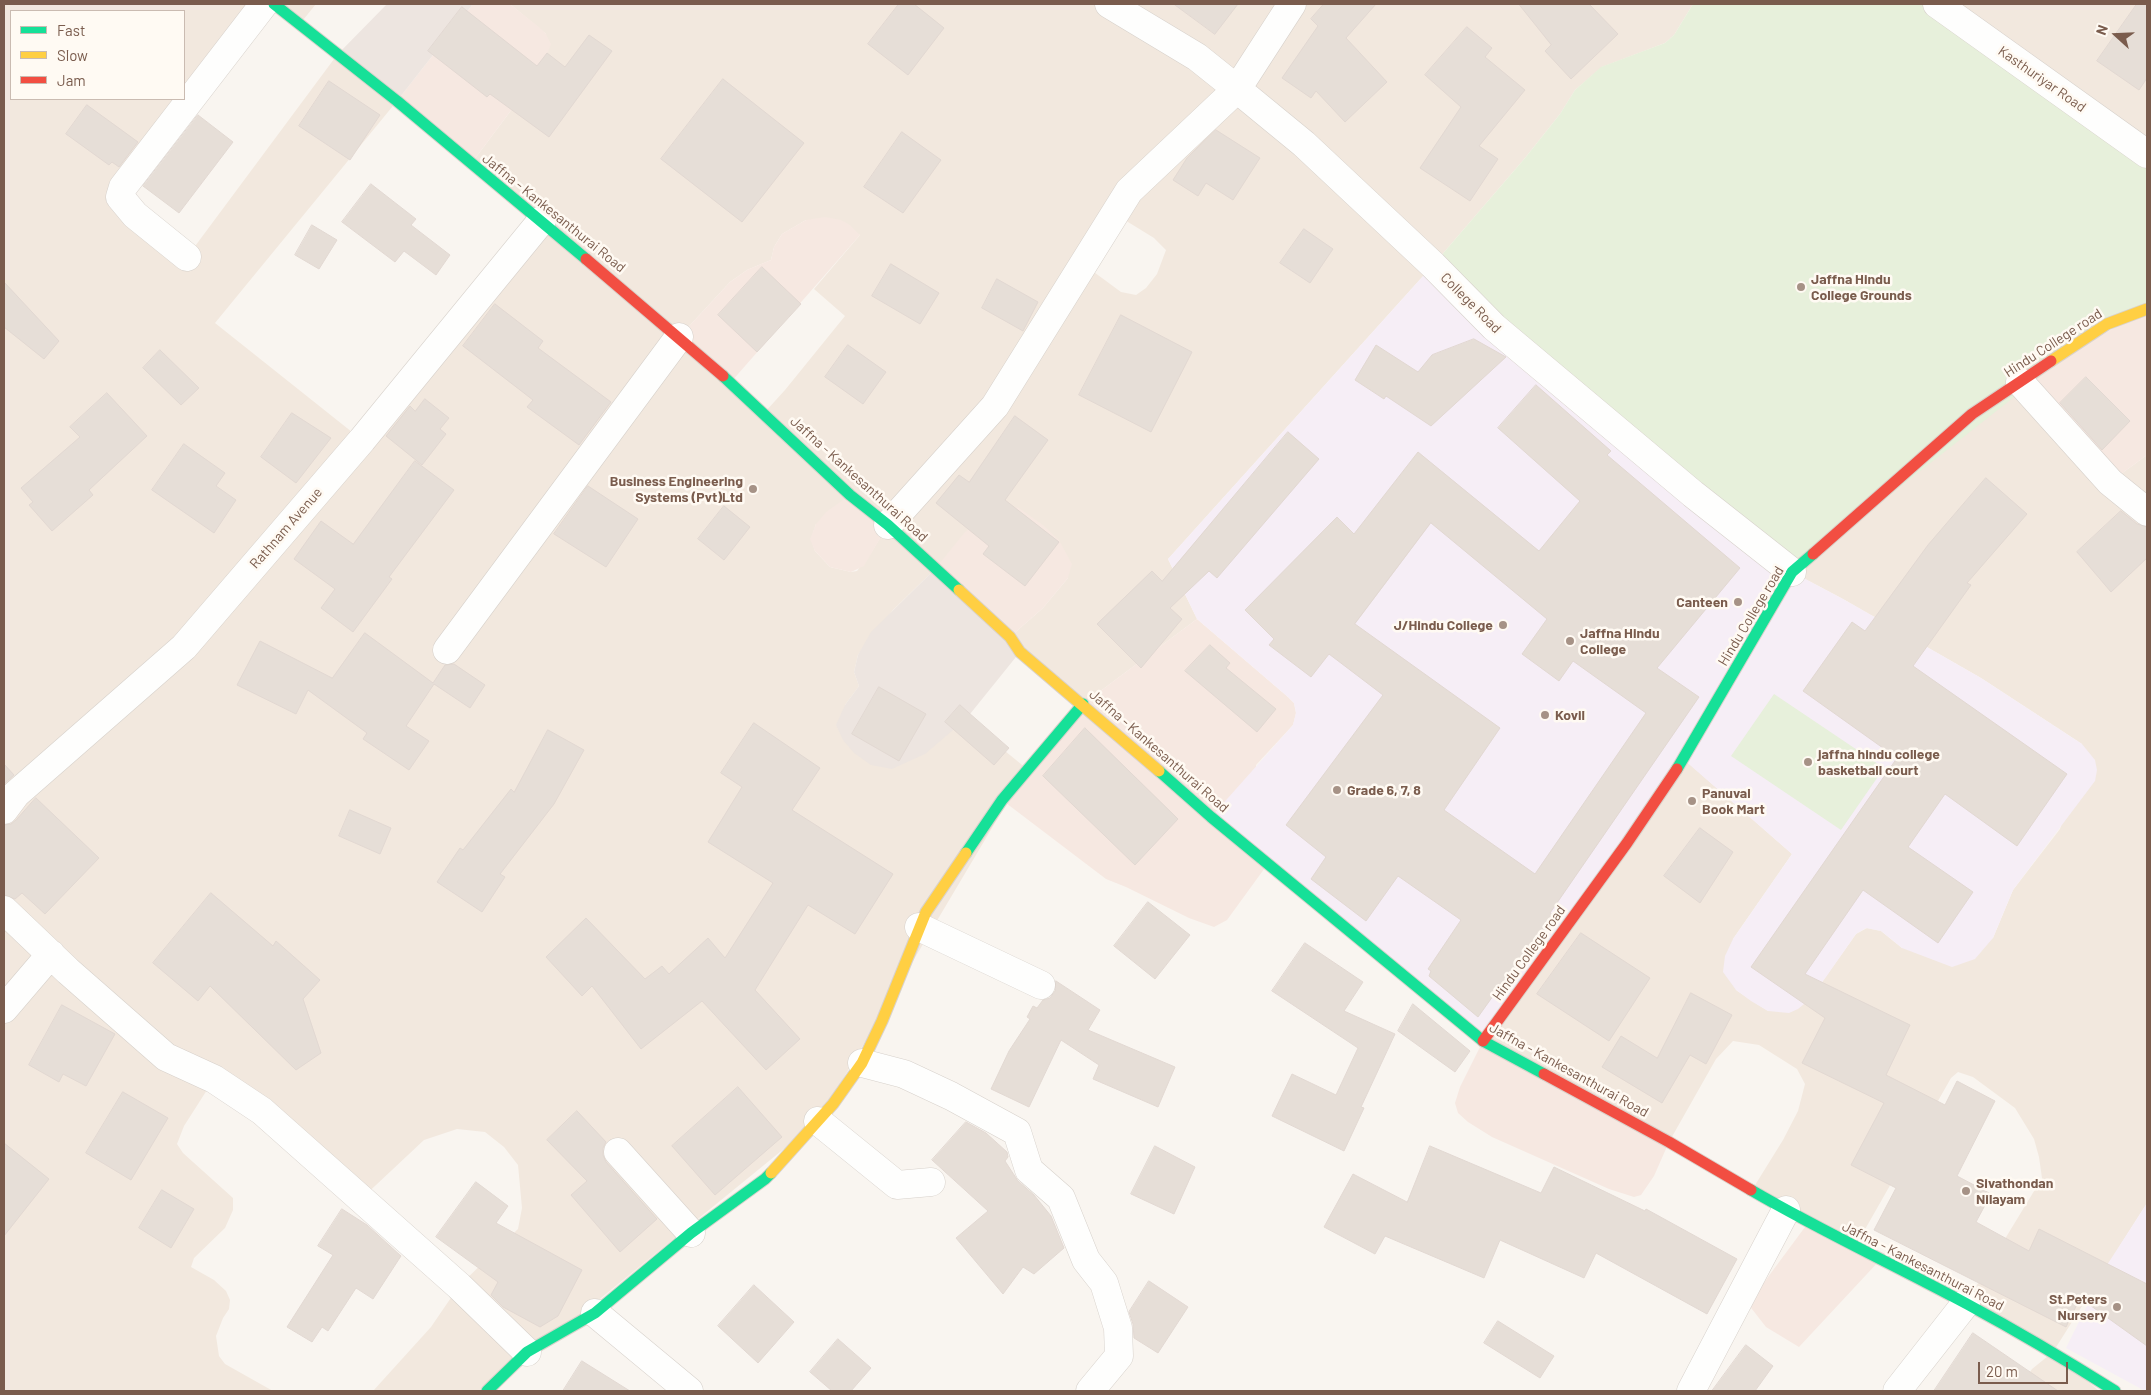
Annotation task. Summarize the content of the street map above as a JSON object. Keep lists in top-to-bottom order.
{
  "streets": {
    "main road": ["Jaffna - Kankesanthurai Road", "Hindu College road"],
    "street": ["Kasthuriyar Road", "College Road", "Rathnam Avenue"]
  },
  "crossings": [
    ["Jaffna - Kankesanthurai Road", "Hindu College road"],
    ["Jaffna - Kankesanthurai Road", "Rathnam Avenue"],
    ["College Road", "Hindu College road"]
  ],
  "places": [
    "Jaffna Hindu College Grounds",
    "Business Engineering Systems (Pvt)Ltd",
    "Canteen",
    "J/Hindu College",
    "Jaffna Hindu College",
    "Kovil",
    "jaffna hindu college basketball court",
    "Grade 6, 7, 8",
    "Panuval Book Mart",
    "Sivathondan Nilayam",
    "St.Peters Nursery"
  ],
  "legend": ["Fast", "Slow", "Jam"],
  "scale_bar": "20 m",
  "north": "left"
}
